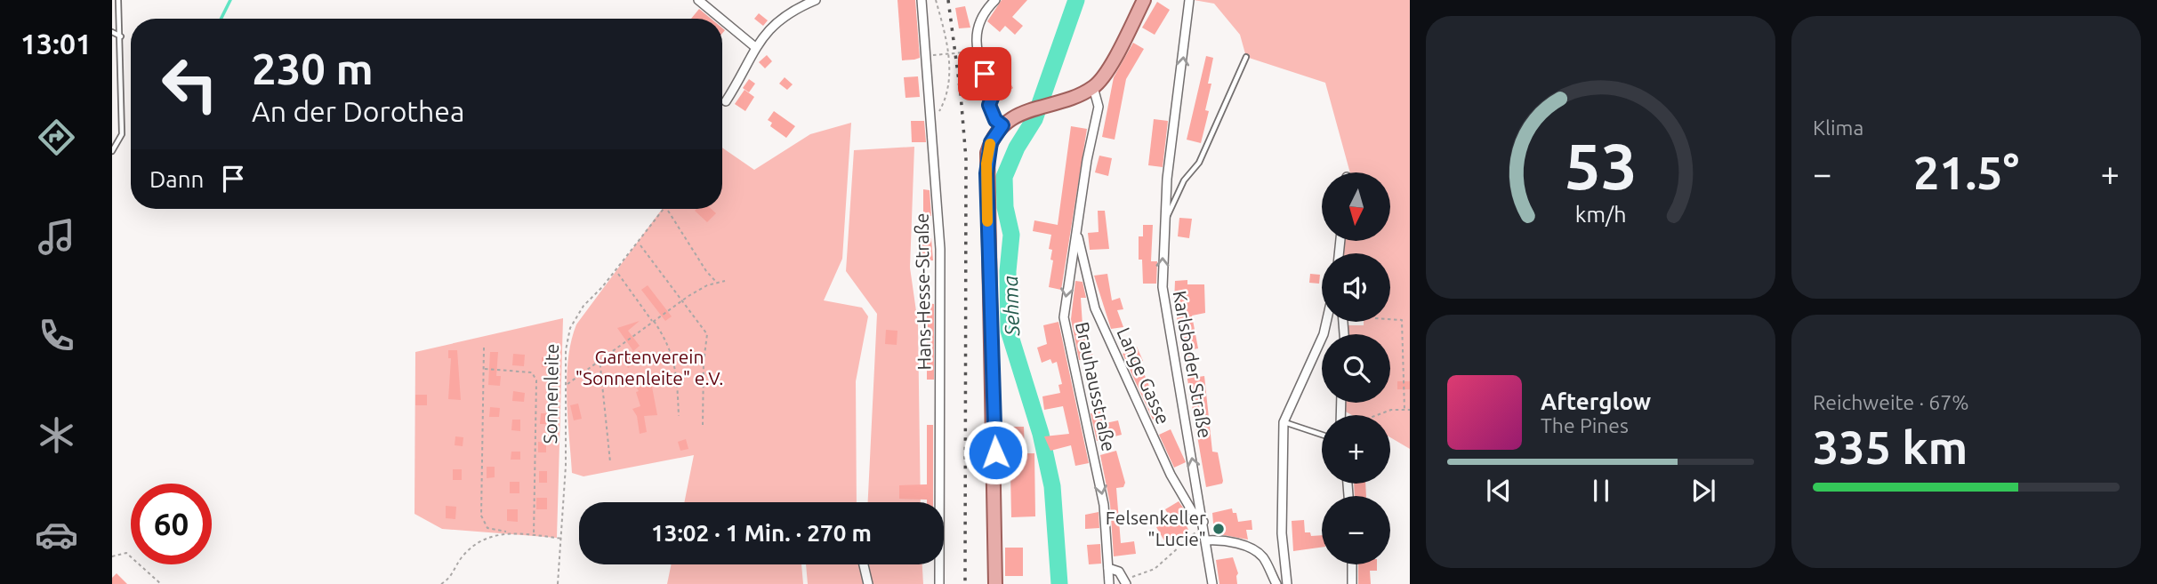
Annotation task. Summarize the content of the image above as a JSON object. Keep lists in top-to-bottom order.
{
  "streets": {
    "street": [
      "Hans-Hesse-Straße",
      "Karlsbader Straße",
      "Lange Gasse",
      "Brauhausstraße"
    ],
    "path": ["Sonnenleite"]
  },
  "crossings": [
    ["Karlsbader Straße", "Lange Gasse"],
    ["Lange Gasse", "Brauhausstraße"]
  ],
  "one_way": ["Karlsbader Straße", "Brauhausstraße"],
  "water": ["Sehma"],
  "parks": ["Gartenverein \"Sonnenleite\" e.V."],
  "places": ["Felsenkeller \"Lucie\""],
  "north": "bottom",
  "page": {
    "tabs": "13:01",
    "tile": [
      "Klima",
      ["Reichweite · 67%", "335 km"]
    ],
    "turn": ["230 m", "An der Dorothea"],
    "heat": ["−", "21.5°", "+"],
    "then": "Dann",
    "map_buttons": ["+", "−"],
    "song": ["Afterglow", "The Pines"],
    "limit": "60",
    "trip": "13:02 · 1 Min. · 270 m",
    "gauge": ["53", "km/h"]
  }
}
